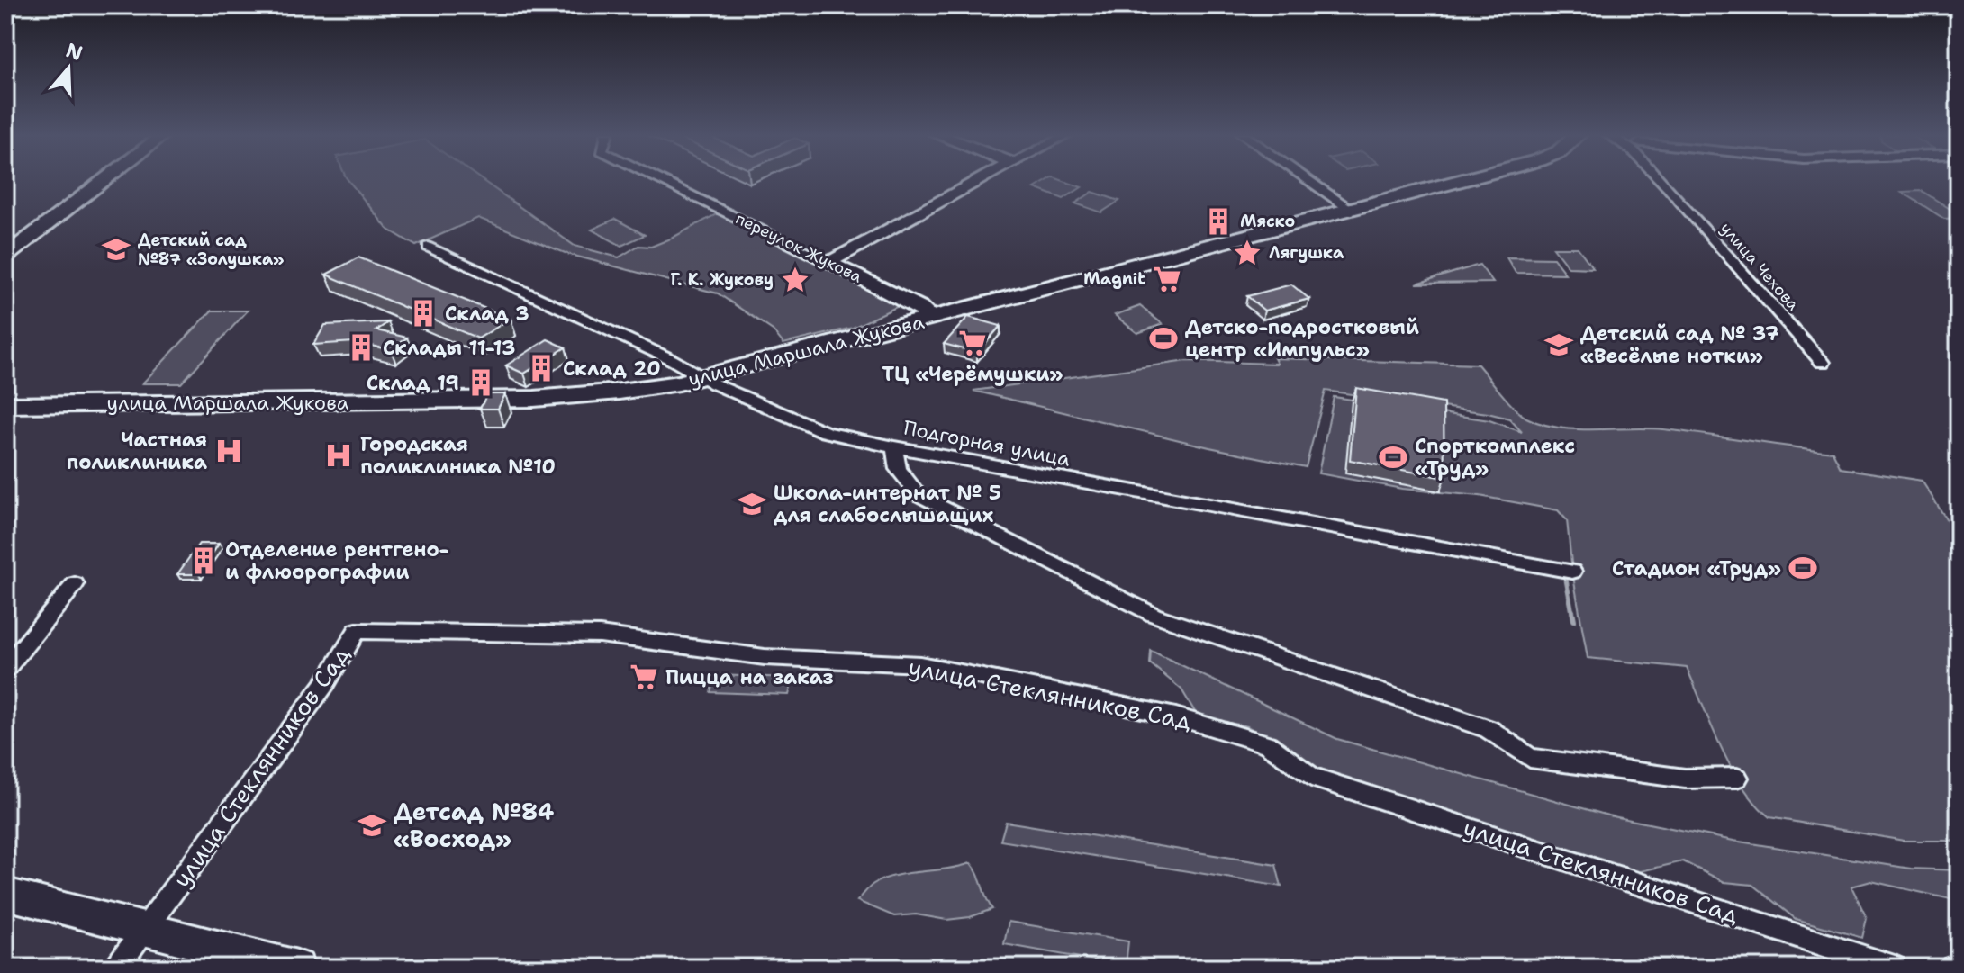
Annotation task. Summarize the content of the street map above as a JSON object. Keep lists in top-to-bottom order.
{
  "streets": {
    "main road": ["улица Маршала Жукова"],
    "street": [
      "переулок Жукова",
      "улица Чехова",
      "Подгорная улица",
      "улица Стеклянников Сад"
    ]
  },
  "crossings": [
    ["переулок Жукова", "улица Маршала Жукова"],
    ["улица Маршала Жукова", "Подгорная улица"]
  ],
  "places": {
    "building": [
      "Мяско",
      "Склад 3",
      "Склады 11-13",
      "Склад 20",
      "Склад 19",
      "Отделение рентгено- и флюорографии"
    ],
    "school or university": [
      "Детский сад №87 «Золушка»",
      "Детский сад № 37 «Весёлые нотки»",
      "Школа-интернат № 5 для слабослышащих",
      "Детсад №84 «Восход»"
    ],
    "place": ["Лягушка", "Г. К. Жукову"],
    "supermarket": ["Magnit", "ТЦ «Черёмушки»", "Пицца на заказ"],
    "sports": ["Детско-подростковый центр «Импульс»", "Спорткомплекс «Труд»", "Стадион «Труд»"],
    "hospital": ["Частная поликлиника", "Городская поликлиника №10"]
  },
  "north": "top"
}
